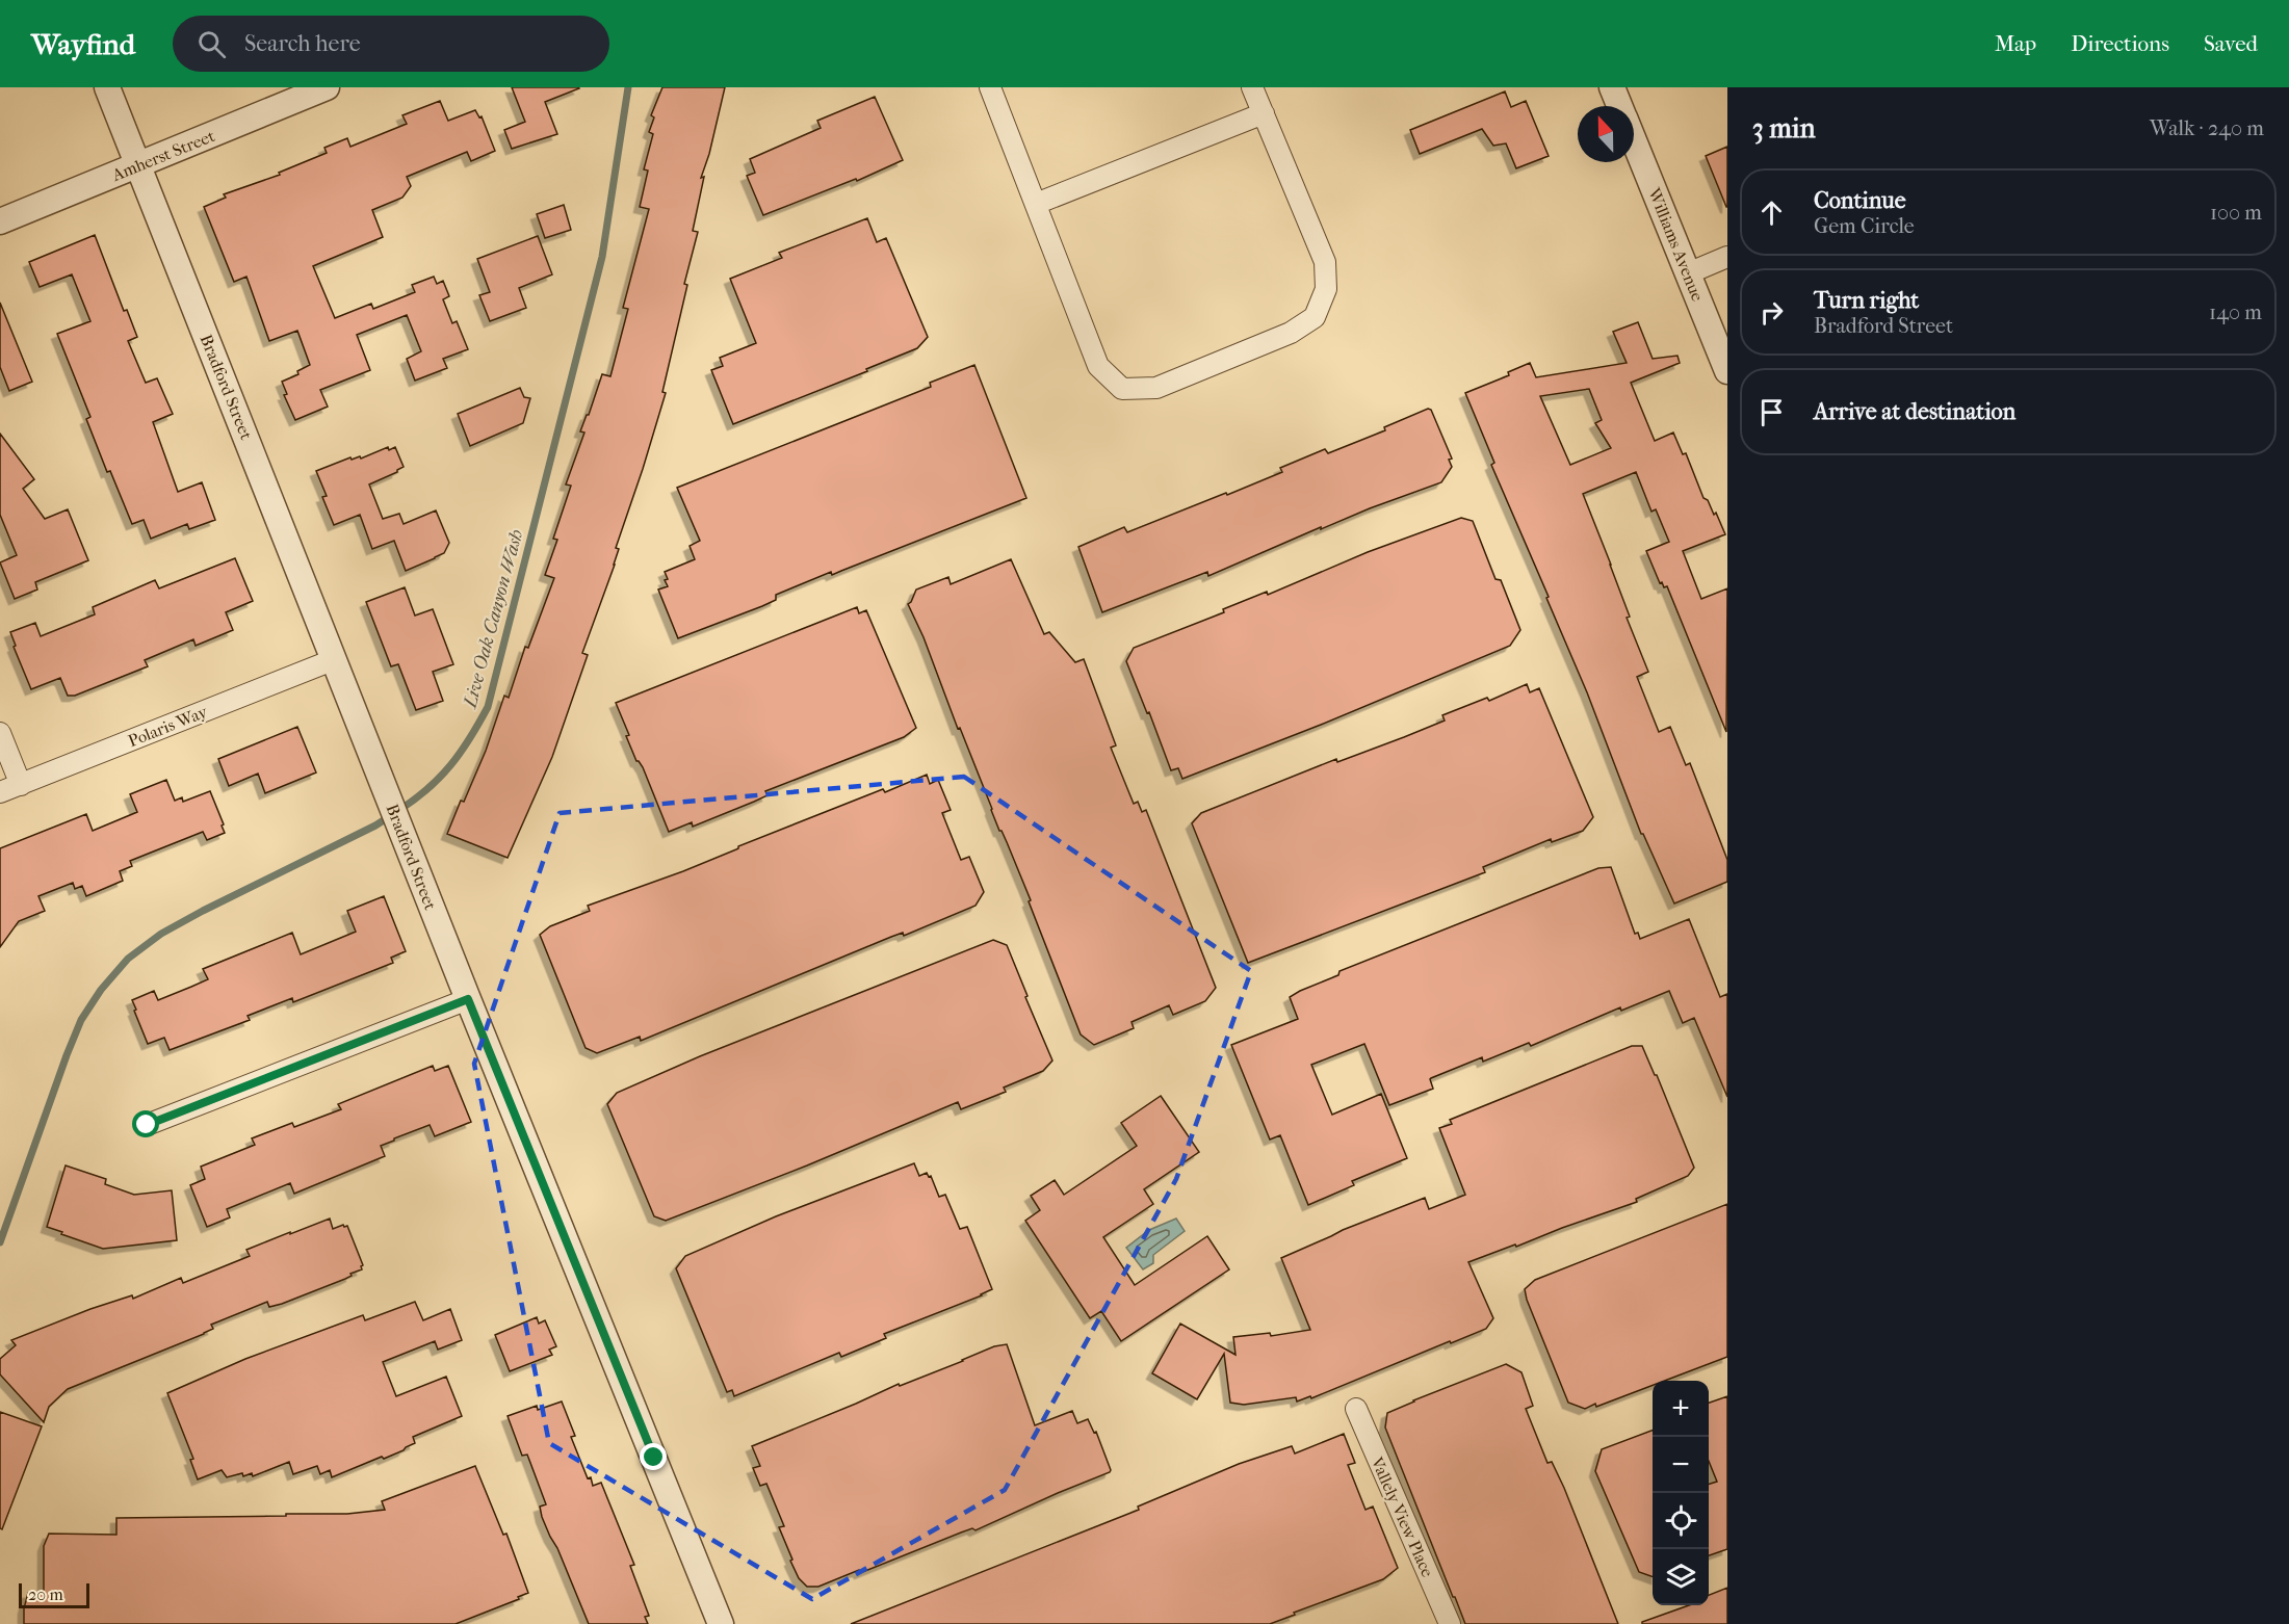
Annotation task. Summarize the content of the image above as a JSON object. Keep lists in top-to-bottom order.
{
  "streets": {
    "street": [
      "Amherst Street",
      "Williams Avenue",
      "Bradford Street",
      "Polaris Way",
      "Vallely View Place"
    ]
  },
  "crossings": [
    ["Amherst Street", "Bradford Street"],
    ["Bradford Street", "Polaris Way"]
  ],
  "water": ["Live Oak Canyon Wash"],
  "scale_bar": "20 m",
  "north": "top",
  "page": {
    "header": "Wayfind",
    "search": "Search here",
    "nav": ["Map", "Directions", "Saved"],
    "heading": ["3 min", "Walk · 240 m"],
    "list": [
      ["Continue", "Gem Circle", "100 m"],
      ["Turn right", "Bradford Street", "140 m"],
      "Arrive at destination"
    ],
    "map_buttons": ["+", "−"],
    "scale": "20 m"
  }
}
